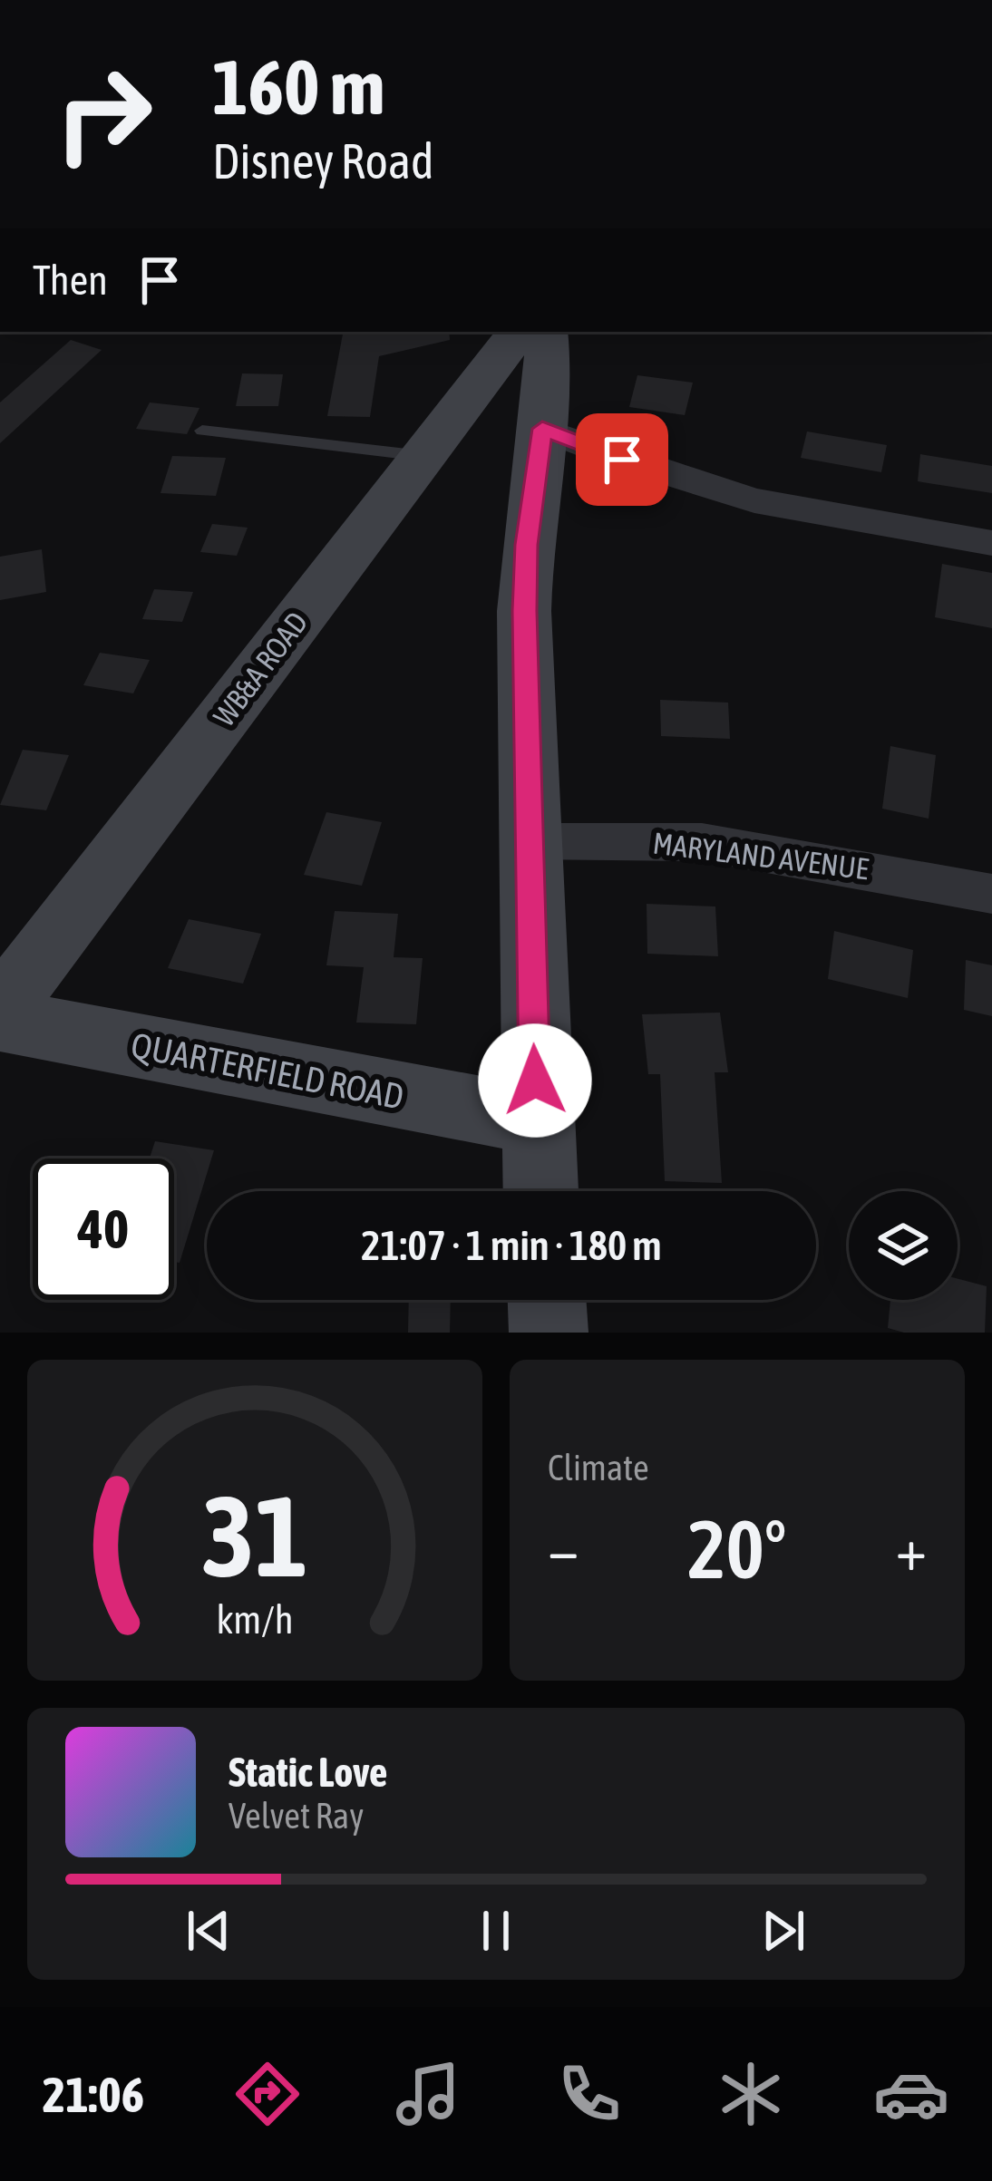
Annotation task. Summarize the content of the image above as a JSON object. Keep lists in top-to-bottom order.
{
  "streets": {
    "street": ["WB&A ROAD", "MARYLAND AVENUE", "QUARTERFIELD ROAD"]
  },
  "page": {
    "turn": ["160 m", "Disney Road"],
    "then": "Then",
    "limit": "40",
    "trip": "21:07 · 1 min · 180 m",
    "tile": "Climate",
    "heat": ["−", "20°", "+"],
    "song": ["Static Love", "Velvet Ray"],
    "tabs": "21:06",
    "gauge": ["31", "km/h"]
  }
}
